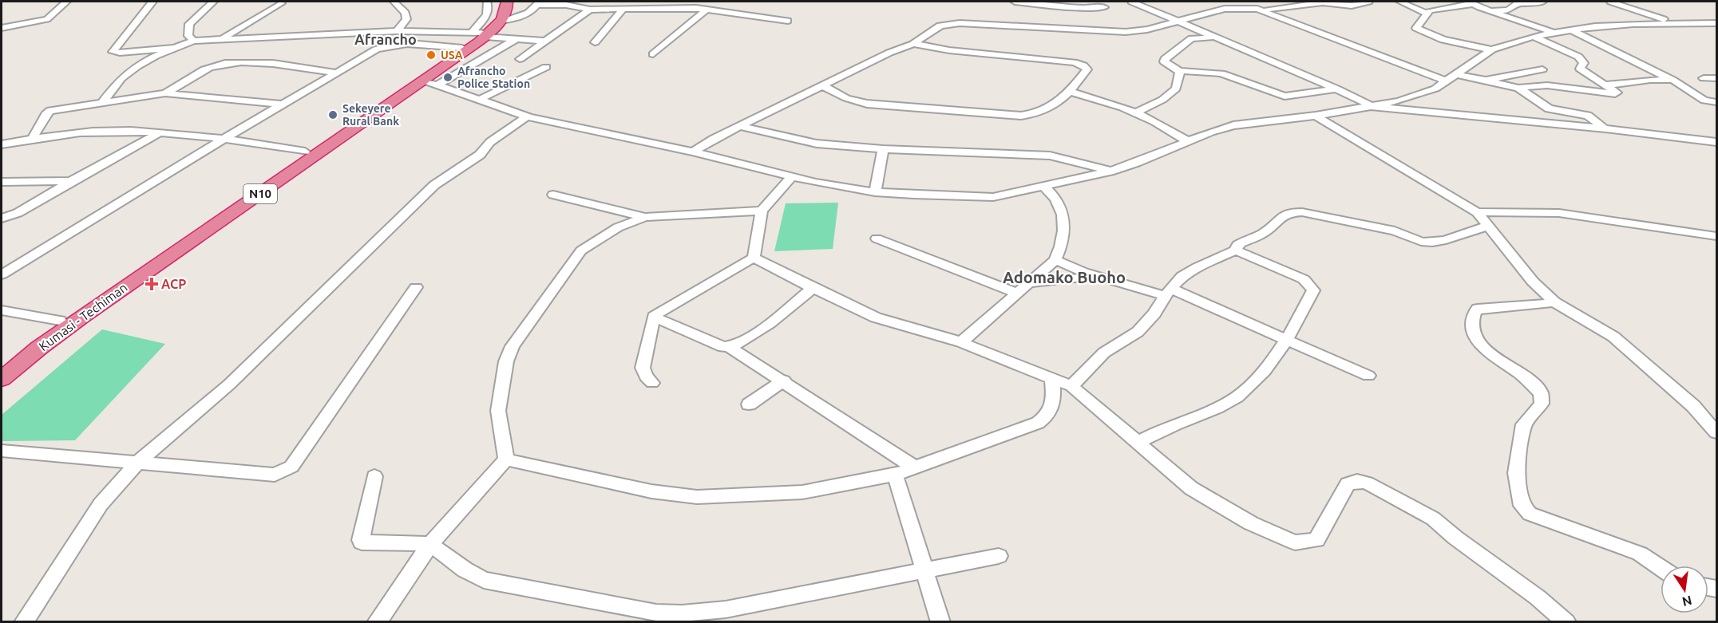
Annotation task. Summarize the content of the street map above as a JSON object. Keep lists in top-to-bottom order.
{
  "streets": {
    "highway": ["N10", "Kumasi - Techiman"]
  },
  "crossings": [
    ["N10", "Kumasi - Techiman"]
  ],
  "districts": ["Afrancho", "Adomako Buoho"],
  "places": {
    "other": ["USA", "Afrancho Police Station", "Sekeyere Rural Bank"],
    "health": ["ACP"]
  },
  "north": "bottom"
}
